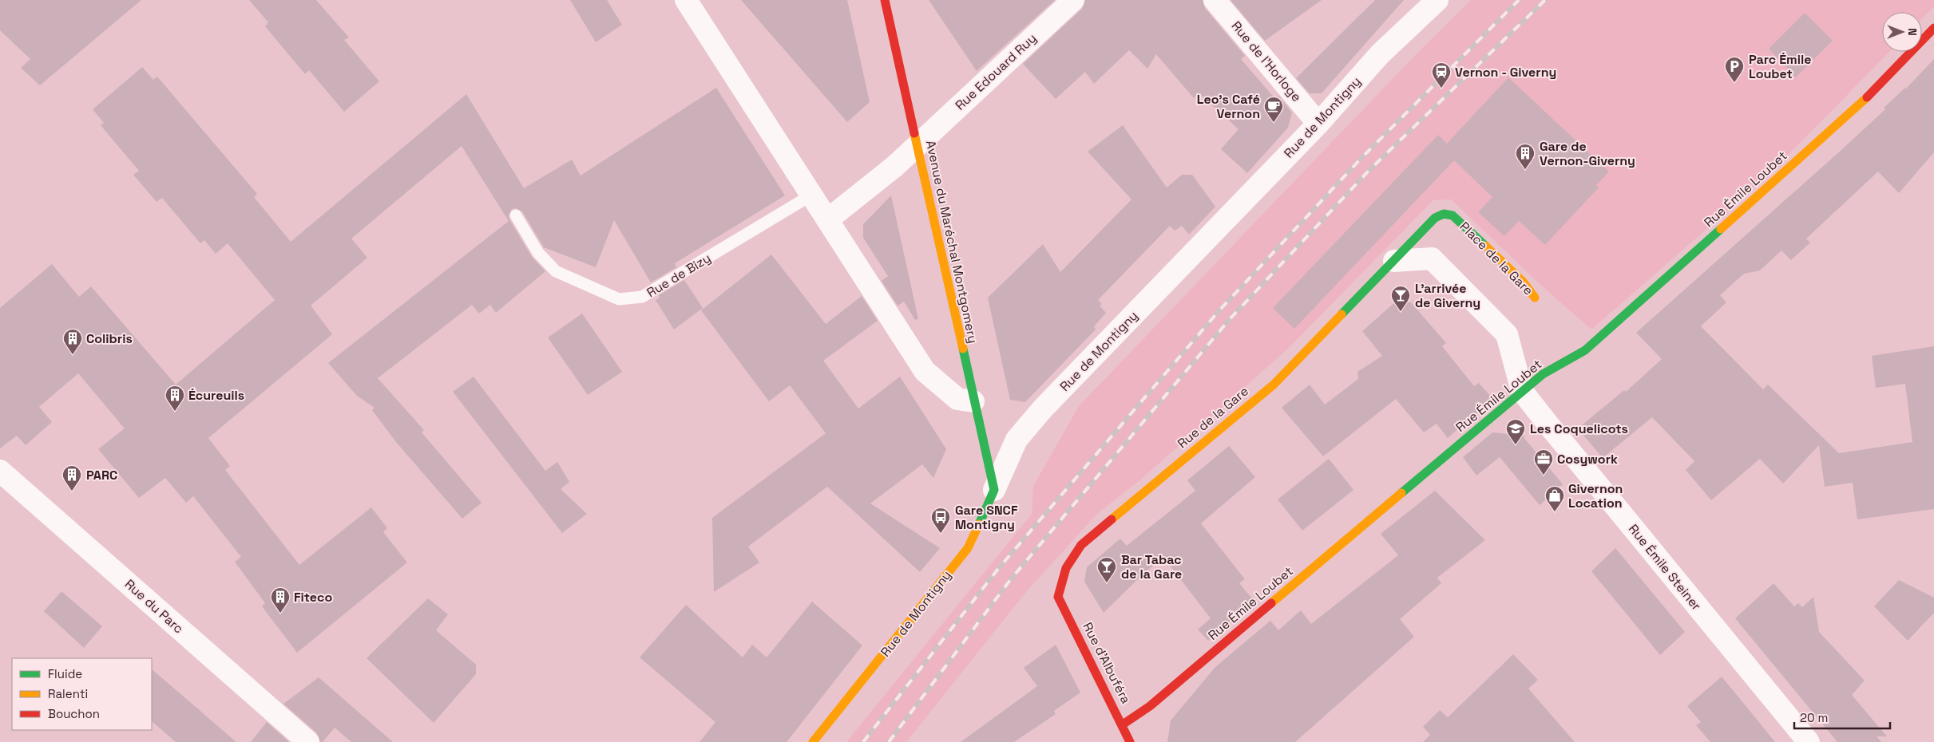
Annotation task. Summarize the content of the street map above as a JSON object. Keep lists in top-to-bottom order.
{
  "streets": {
    "street": [
      "Rue de l'Horloge",
      "Rue Edouard Ruy",
      "Rue de Montigny",
      "Rue Émile Loubet",
      "Avenue du Maréchal Montgomery",
      "Place de la Gare",
      "Rue de la Gare",
      "Rue Émile Steiner",
      "Rue du Parc",
      "Rue d'Albuféra"
    ],
    "lane": ["Rue de Bizy"]
  },
  "crossings": [
    ["Rue de l'Horloge", "Rue de Montigny"],
    ["Rue Edouard Ruy", "Avenue du Maréchal Montgomery"],
    ["Rue de Montigny", "Avenue du Maréchal Montgomery"],
    ["Rue Émile Loubet", "Rue Émile Steiner"],
    ["Rue Émile Loubet", "Rue d'Albuféra"],
    ["Place de la Gare", "Rue de la Gare"],
    ["Rue de la Gare", "Rue d'Albuféra"]
  ],
  "places": {
    "parking": ["Parc Émile Loubet"],
    "station": ["Vernon - Giverny"],
    "cafe": ["Leo's Café Vernon"],
    "building": [
      "Gare de Vernon-Giverny",
      "Colibris",
      "Écureuils",
      "PARC",
      "Fiteco"
    ],
    "bar": ["L'arrivée de Giverny", "Bar Tabac de la Gare"],
    "school or university": ["Les Coquelicots"],
    "office": ["Cosywork"],
    "shop": ["Givernon Location"],
    "bus stop": ["Gare SNCF Montigny"]
  },
  "legend": ["Fluide", "Ralenti", "Bouchon"],
  "scale_bar": "20 m",
  "north": "right"
}
